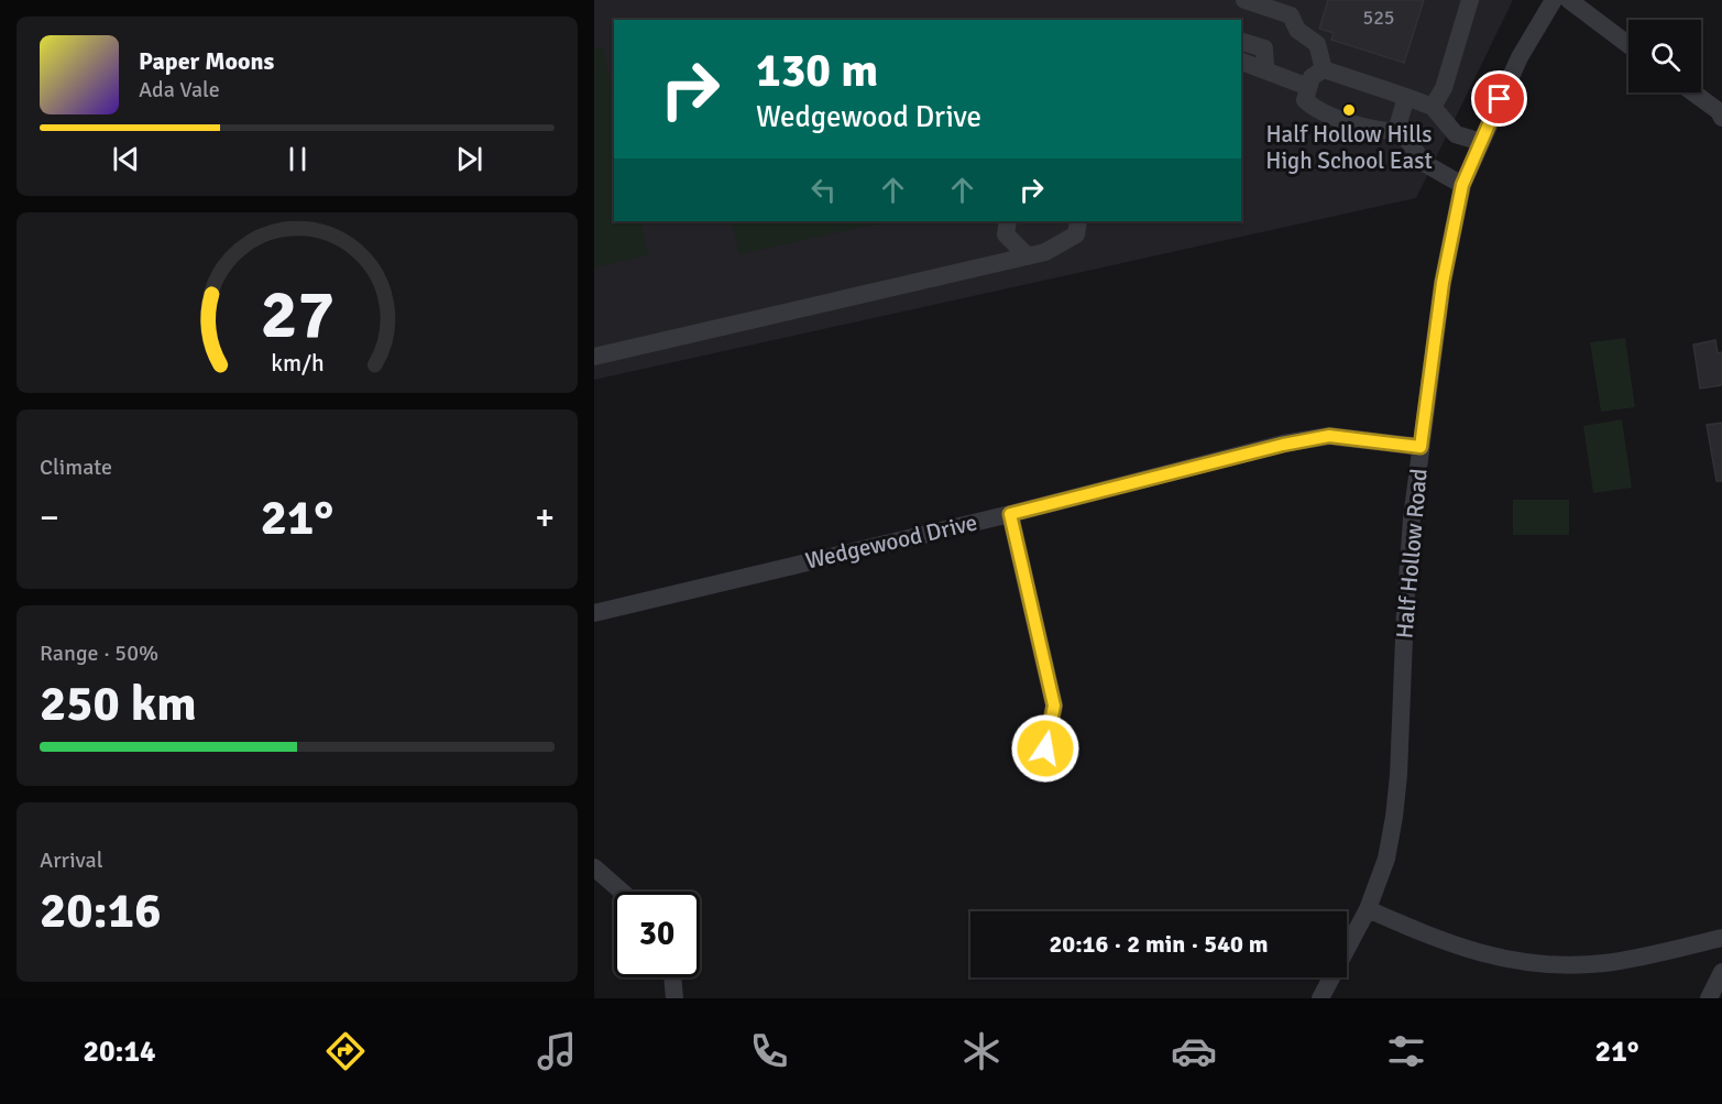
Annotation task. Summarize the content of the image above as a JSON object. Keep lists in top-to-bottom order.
{
  "streets": {
    "street": ["Wedgewood Drive", "Half Hollow Road"]
  },
  "crossings": [
    ["Wedgewood Drive", "Half Hollow Road"]
  ],
  "places": ["Half Hollow Hills High School East"],
  "house_numbers": ["525"],
  "page": {
    "turn": ["130 m", "Wedgewood Drive"],
    "song": ["Paper Moons", "Ada Vale"],
    "tile": [
      "Climate",
      ["Range · 50%", "250 km"],
      ["Arrival", "20:16"]
    ],
    "heat": ["−", "21°", "+"],
    "limit": "30",
    "trip": "20:16 · 2 min · 540 m",
    "tabs": ["20:14", "21°"],
    "gauge": ["27", "km/h"]
  }
}
